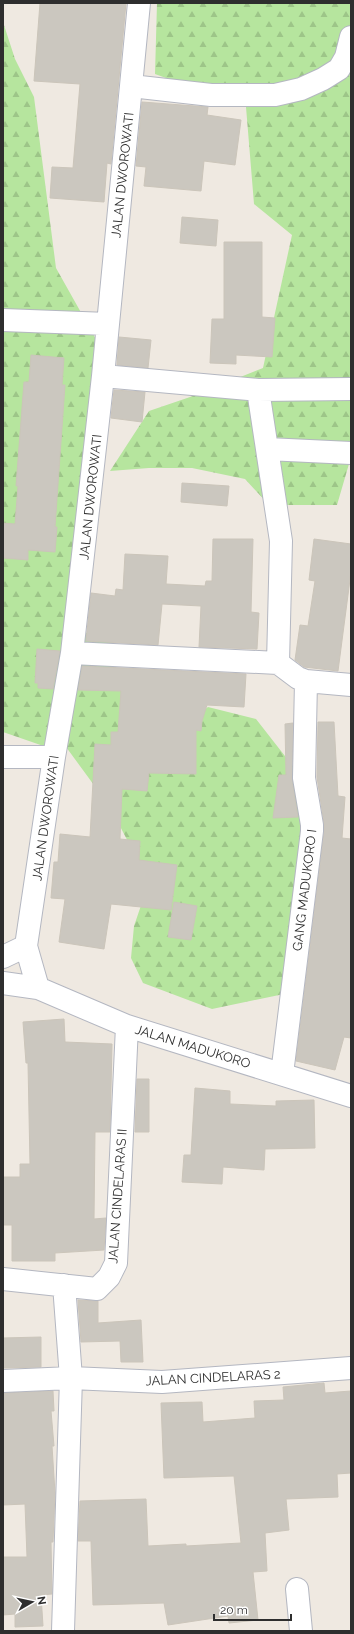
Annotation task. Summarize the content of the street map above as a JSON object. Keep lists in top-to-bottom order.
{
  "streets": {
    "street": [
      "JALAN DWOROWATI",
      "GANG MADUKORO I",
      "JALAN MADUKORO",
      "JALAN CINDELARAS II",
      "JALAN CINDELARAS 2"
    ]
  },
  "crossings": [
    ["JALAN DWOROWATI", "JALAN MADUKORO"],
    ["GANG MADUKORO I", "JALAN MADUKORO"],
    ["JALAN MADUKORO", "JALAN CINDELARAS II"]
  ],
  "scale_bar": "20 m",
  "north": "right"
}
